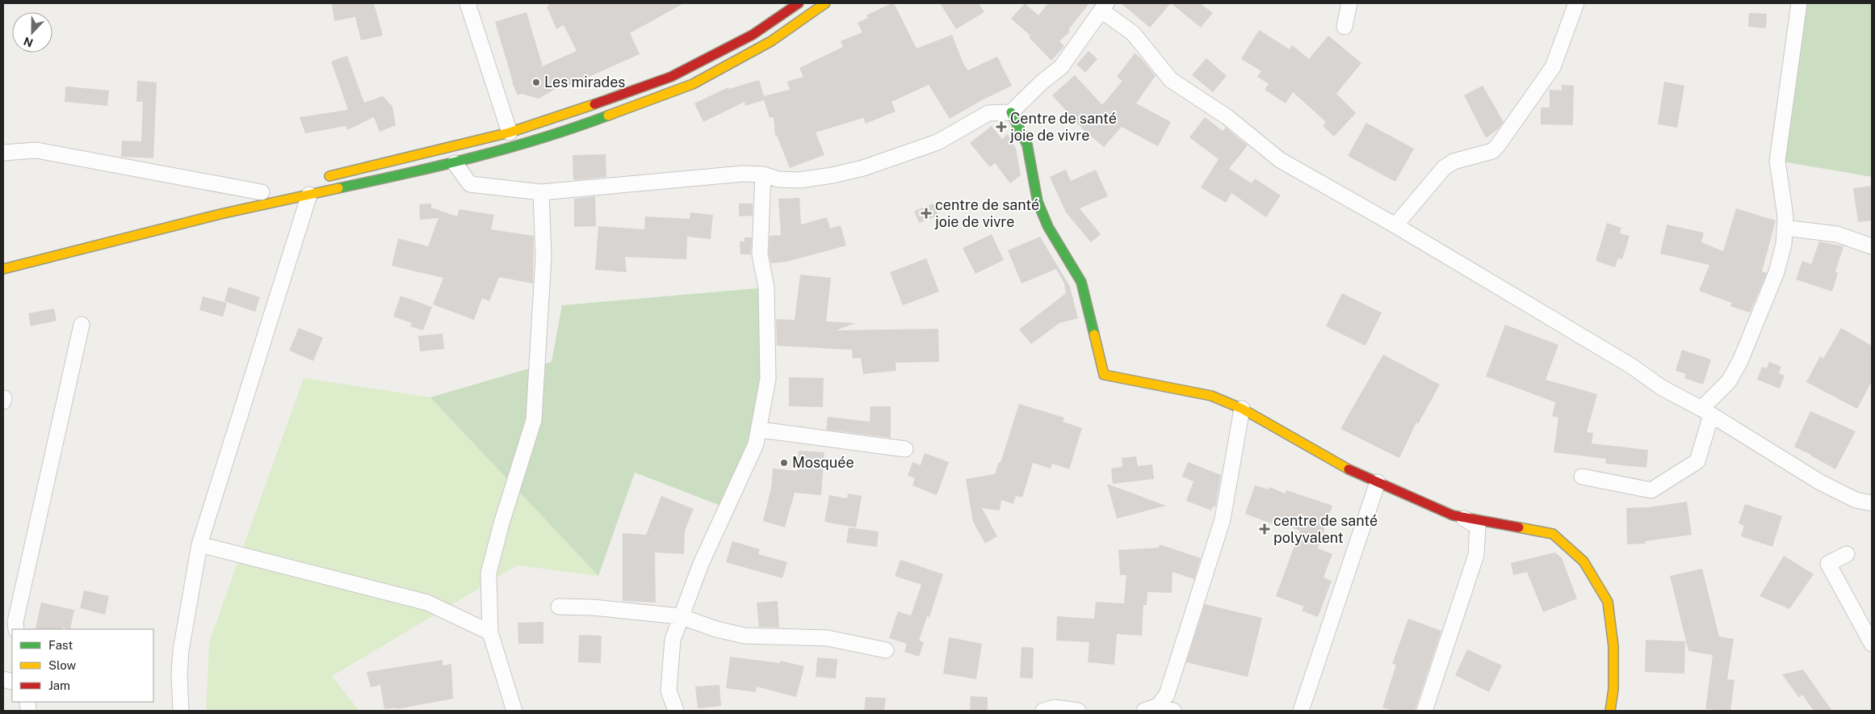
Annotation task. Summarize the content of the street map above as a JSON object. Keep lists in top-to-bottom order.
{
  "places": {
    "other": ["Les mirades", "Mosquée"],
    "health": ["Centre de santé joie de vivre", "centre de santé joie de vivre", "centre de santé polyvalent"]
  },
  "legend": ["Fast", "Slow", "Jam"],
  "north": "bottom"
}
